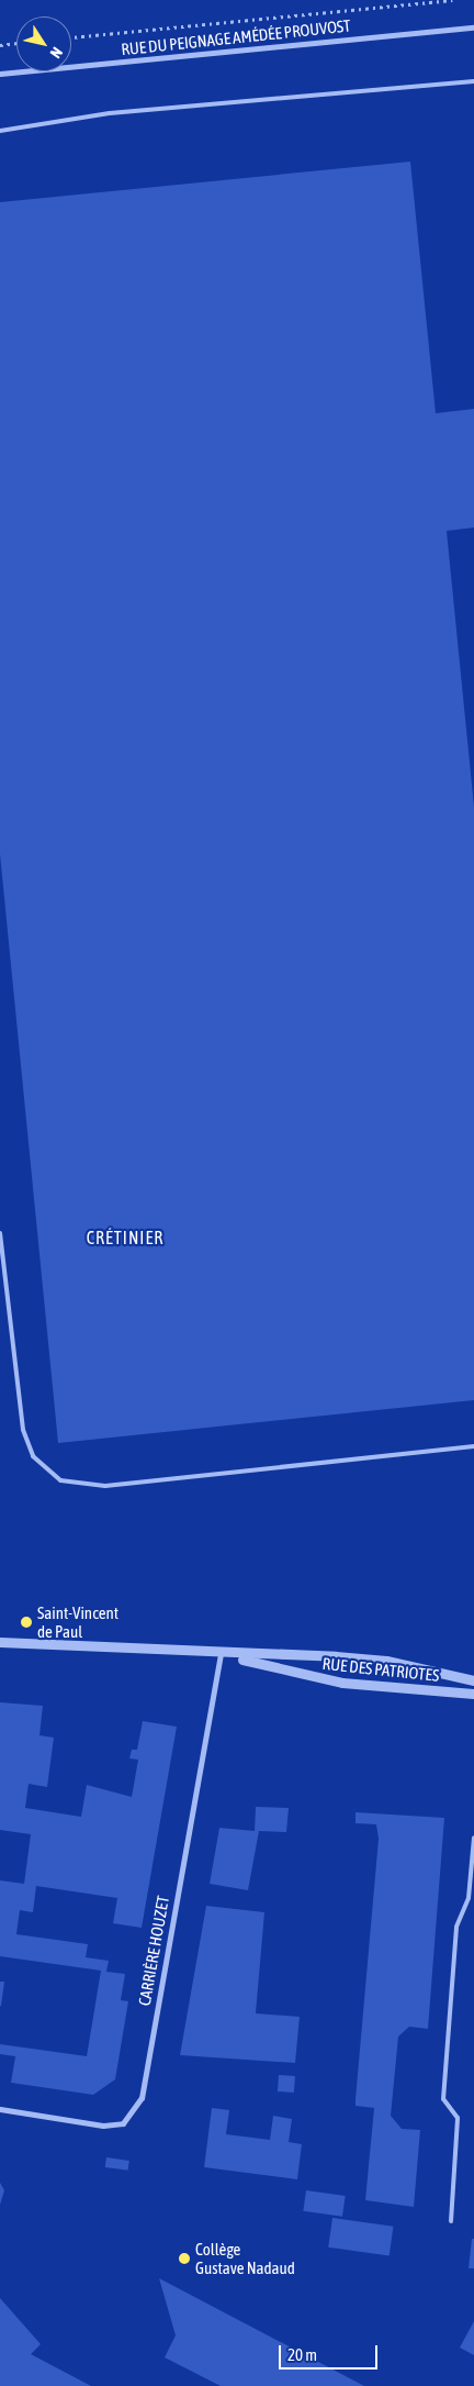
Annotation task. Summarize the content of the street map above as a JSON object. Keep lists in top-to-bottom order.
{
  "streets": {
    "street": ["RUE DU PEIGNAGE AMÉDÉE PROUVOST", "RUE DES PATRIOTES", "CARRIÈRE HOUZET"]
  },
  "crossings": [
    ["RUE DES PATRIOTES", "CARRIÈRE HOUZET"]
  ],
  "districts": ["CRÉTINIER"],
  "places": ["Saint-Vincent de Paul", "Collège Gustave Nadaud"],
  "scale_bar": "20 m",
  "north": "bottom right"
}
